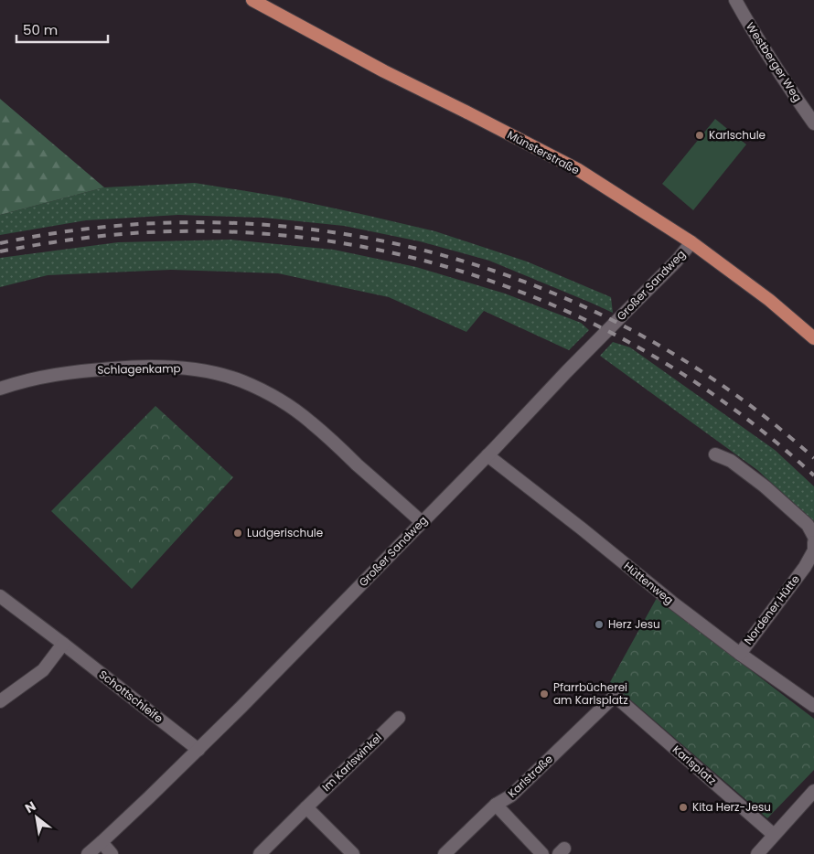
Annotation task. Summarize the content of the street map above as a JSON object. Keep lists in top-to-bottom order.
{
  "streets": {
    "main road": ["Münsterstraße"],
    "street": [
      "Westberger Weg",
      "Großer Sandweg",
      "Schlagenkamp",
      "Hüttenweg",
      "Nordener Hütte",
      "Schottschleife",
      "Im Karlswinkel",
      "Karlsplatz",
      "Karlstraße"
    ]
  },
  "crossings": [
    ["Münsterstraße", "Großer Sandweg"],
    ["Großer Sandweg", "Schlagenkamp"],
    ["Großer Sandweg", "Hüttenweg"],
    ["Großer Sandweg", "Schottschleife"],
    ["Hüttenweg", "Nordener Hütte"],
    ["Karlsplatz", "Karlstraße"]
  ],
  "places": [
    "Karlschule",
    "Ludgerischule",
    "Herz Jesu",
    "Pfarrbücherei am Karlsplatz",
    "Kita Herz-Jesu"
  ],
  "scale_bar": "50 m",
  "north": "top left"
}
